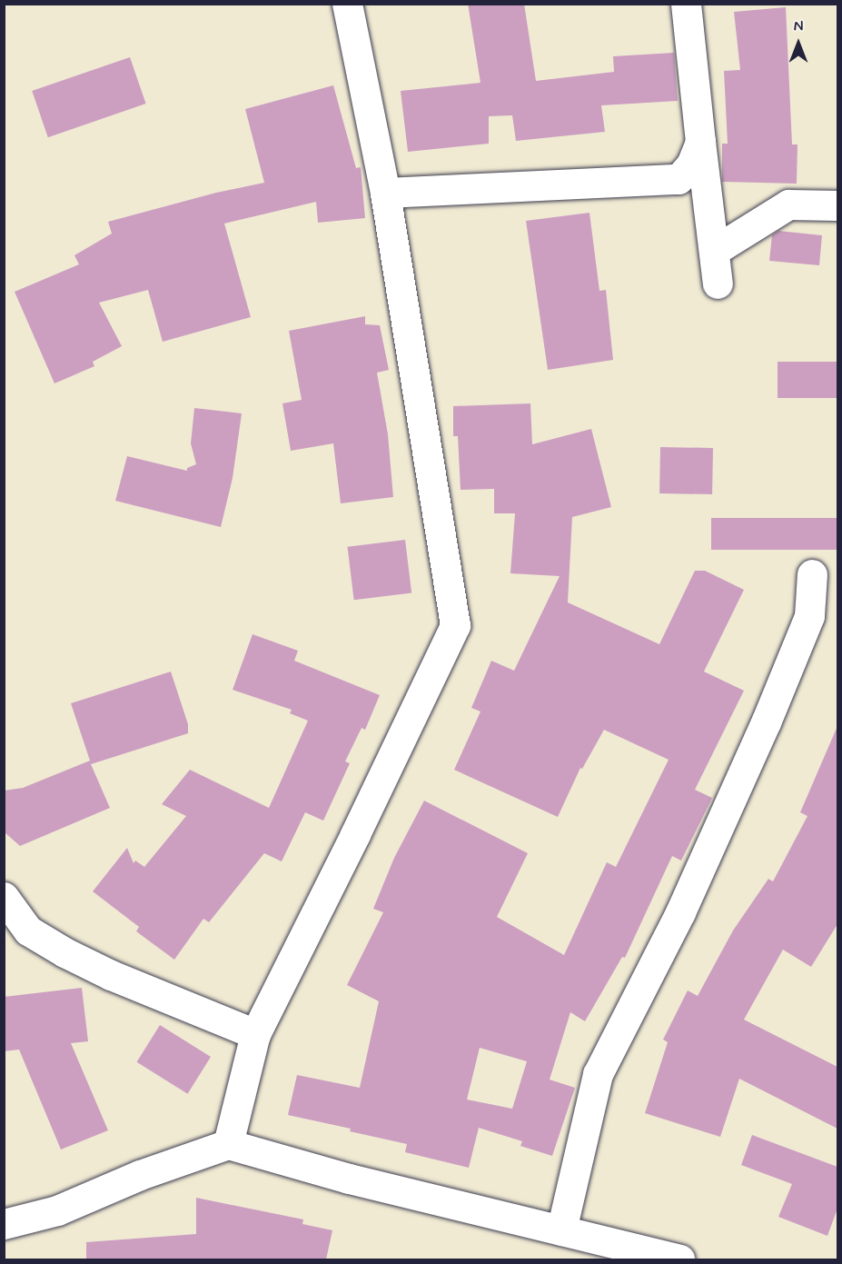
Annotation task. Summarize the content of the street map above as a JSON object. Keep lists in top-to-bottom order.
{
  "north": "top"
}
